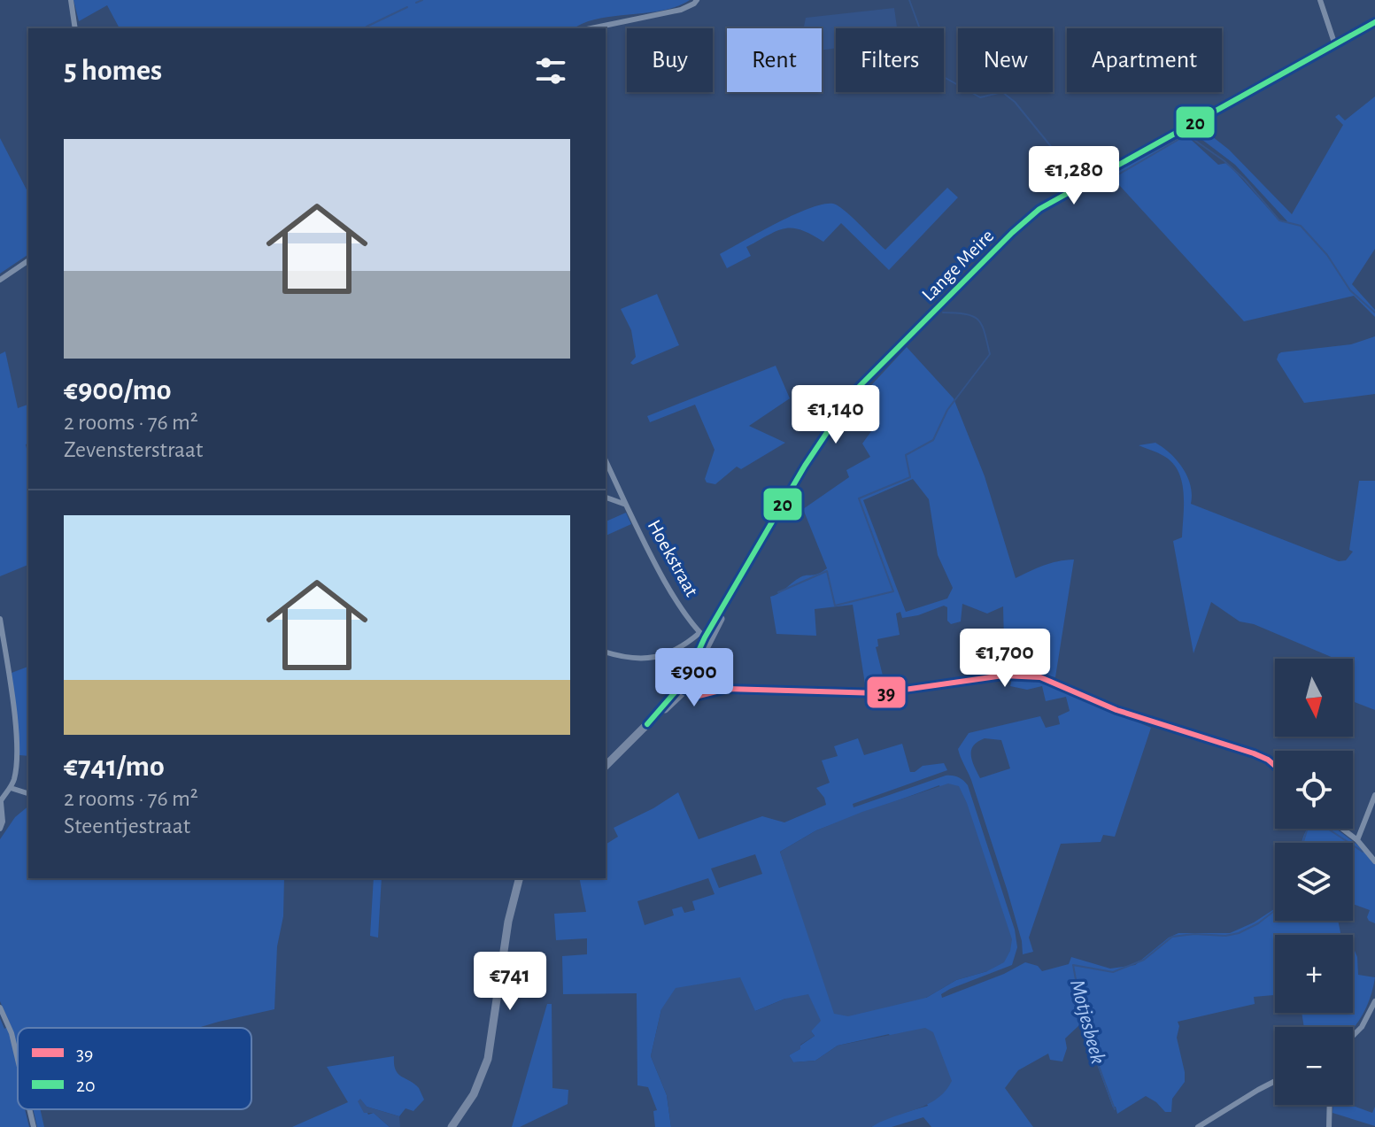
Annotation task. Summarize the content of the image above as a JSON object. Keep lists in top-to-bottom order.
{
  "streets": {
    "street": ["Lange Meire", "Hoekstraat"]
  },
  "crossings": [
    ["Lange Meire", "Hoekstraat"]
  ],
  "water": ["Motjesbeek"],
  "lines": ["transit line 20", "transit line 39"],
  "legend": ["39", "20"],
  "north": "bottom",
  "page": {
    "chip": [
      "Buy",
      "Rent",
      "Filters",
      "New",
      "Apartment"
    ],
    "heading": "5 homes",
    "list": [
      {
        "name": "€900/mo",
        "note": "2 rooms · 76 m² · Zevensterstraat"
      },
      {
        "name": "€741/mo",
        "note": "2 rooms · 76 m² · Steentjestraat"
      }
    ],
    "price": [
      "€1,280",
      "€1,140",
      "€1,700",
      "€900",
      "€741"
    ],
    "map_buttons": ["+", "−"]
  }
}
